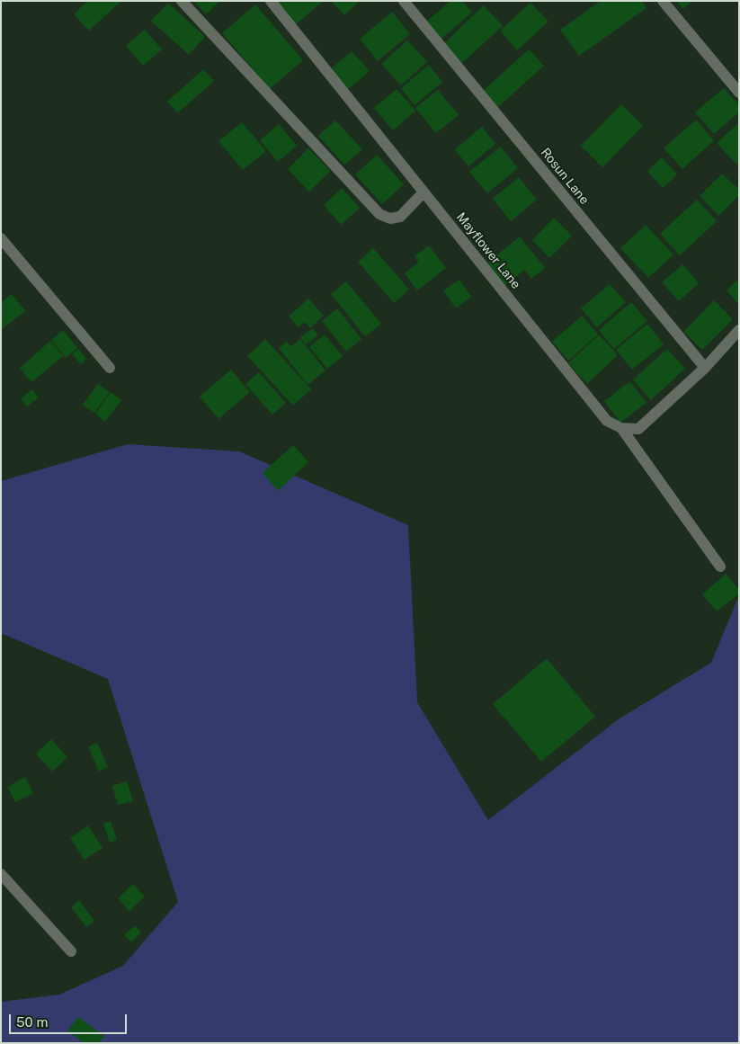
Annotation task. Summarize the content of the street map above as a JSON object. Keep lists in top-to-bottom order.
{
  "streets": {
    "street": ["Rosun Lane", "Mayflower Lane"]
  },
  "scale_bar": "50 m"
}
